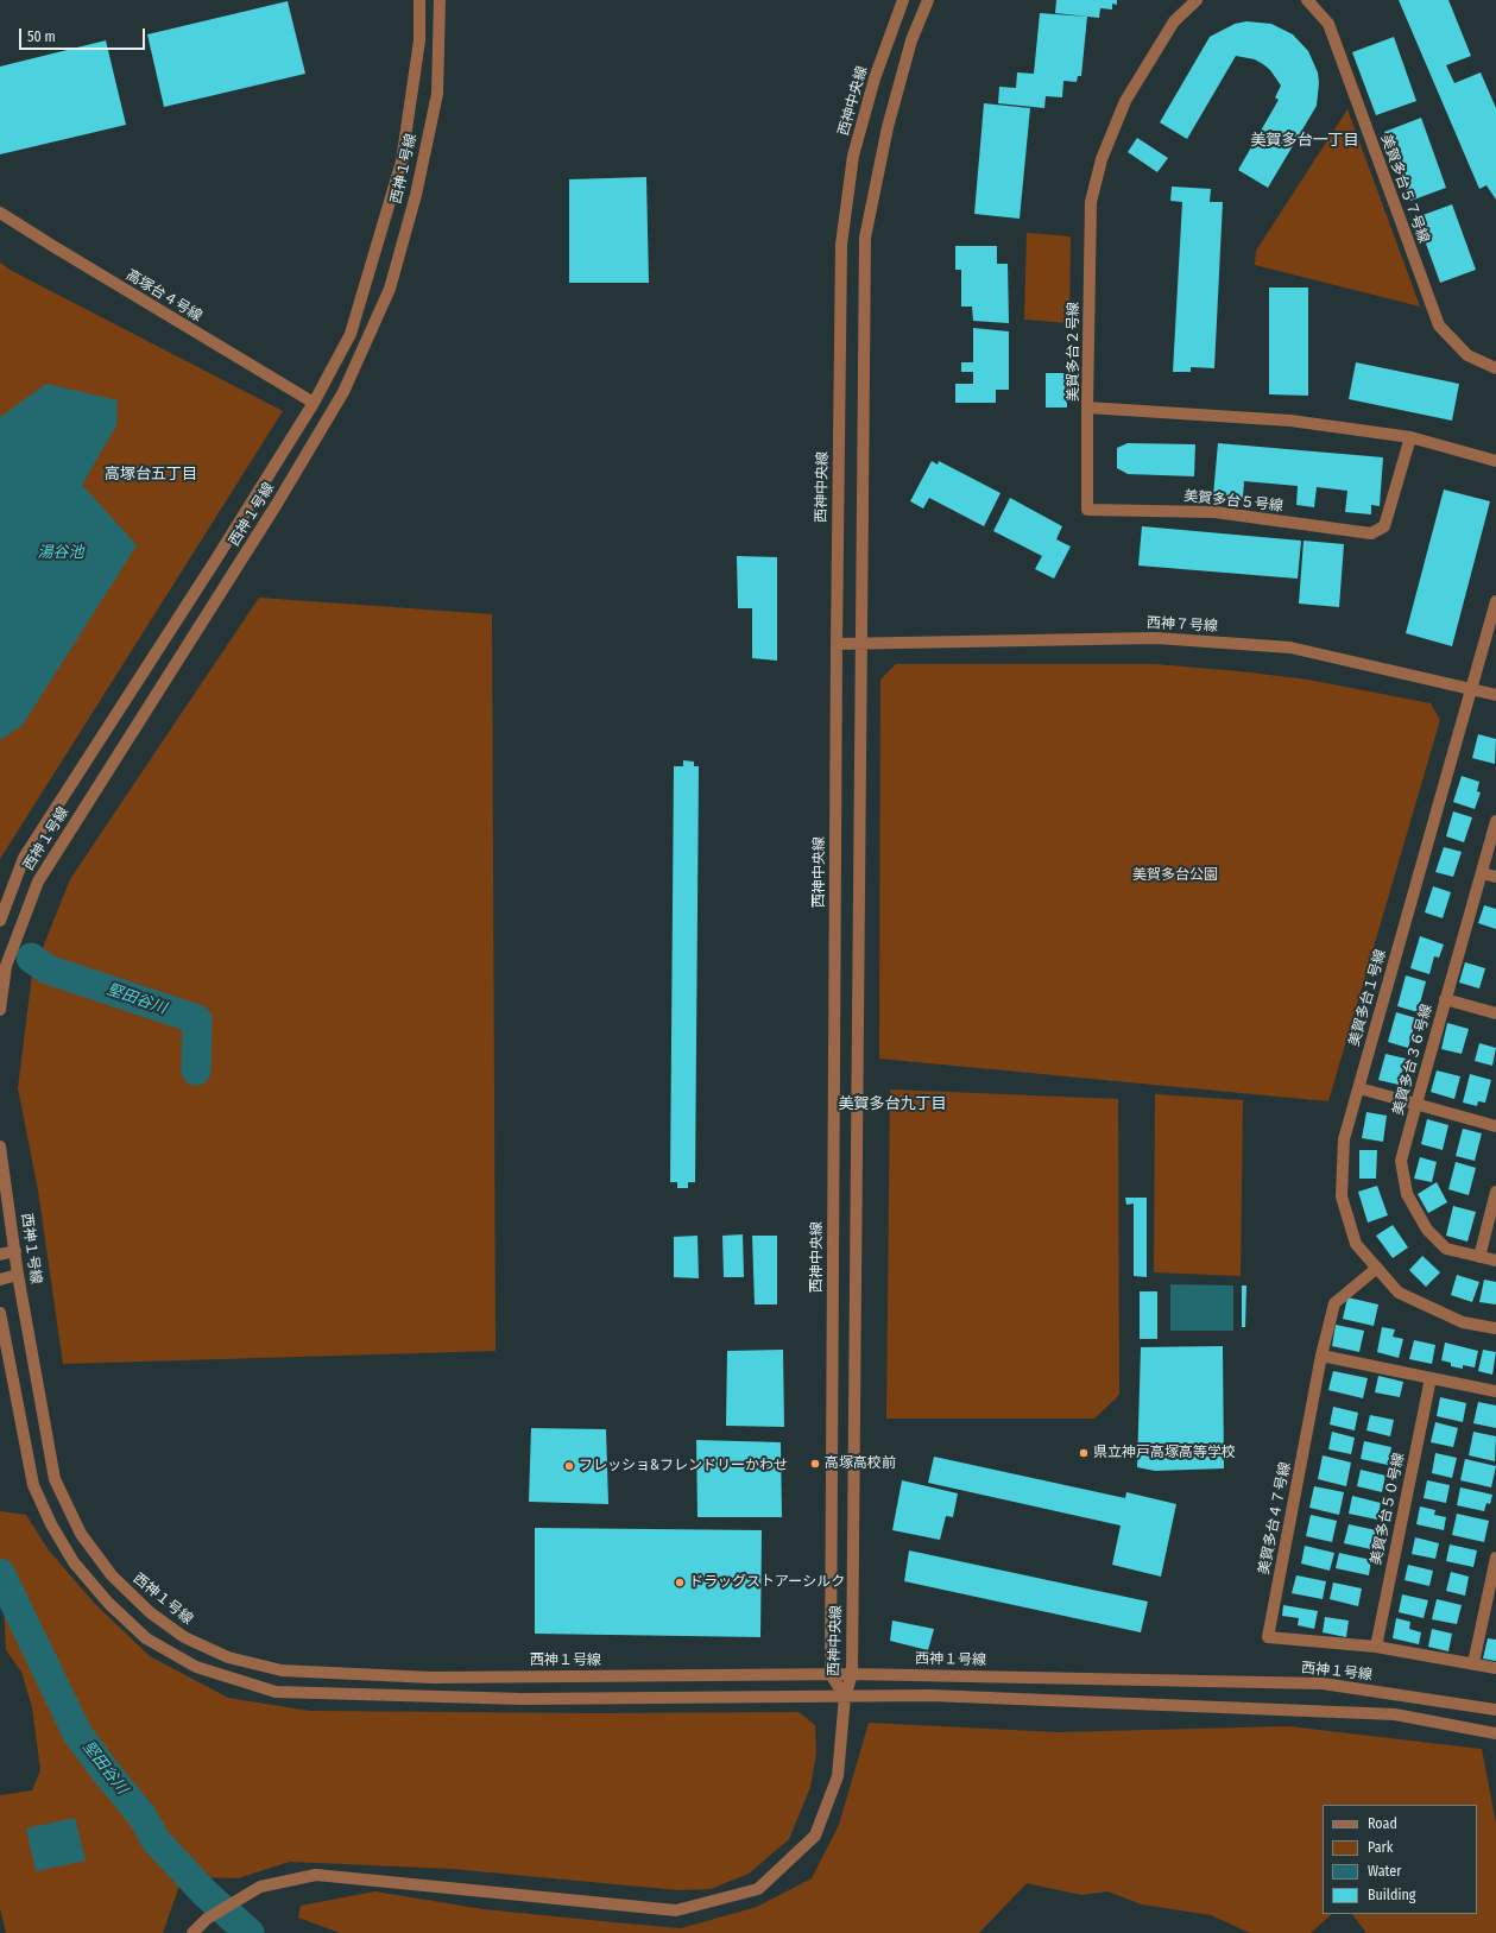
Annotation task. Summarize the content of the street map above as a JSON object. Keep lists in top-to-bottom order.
{
  "streets": {
    "street": [
      "西神中央線",
      "西神１号線",
      "美賀多台５７号線",
      "高塚台４号線",
      "美賀多台２号線",
      "美賀多台５号線",
      "西神７号線",
      "美賀多台１号線",
      "美賀多台３６号線",
      "美賀多台５０号線",
      "美賀多台４７号線"
    ]
  },
  "crossings": [
    ["西神中央線", "西神１号線"],
    ["西神中央線", "西神７号線"],
    ["西神１号線", "高塚台４号線"],
    ["美賀多台２号線", "美賀多台５号線"],
    ["西神７号線", "美賀多台１号線"],
    ["美賀多台５０号線", "美賀多台４７号線"]
  ],
  "districts": ["美賀多台一丁目", "高塚台五丁目", "美賀多台九丁目"],
  "water": ["湯谷池", "堅田谷川"],
  "parks": ["美賀多台公園"],
  "places": [
    "県立神戸高塚高等学校",
    "高塚高校前",
    "フレッショ&フレンドリーかわせ",
    "ドラッグストアーシルク"
  ],
  "legend": [
    "Road",
    "Park",
    "Water",
    "Building"
  ],
  "scale_bar": "50 m"
}
